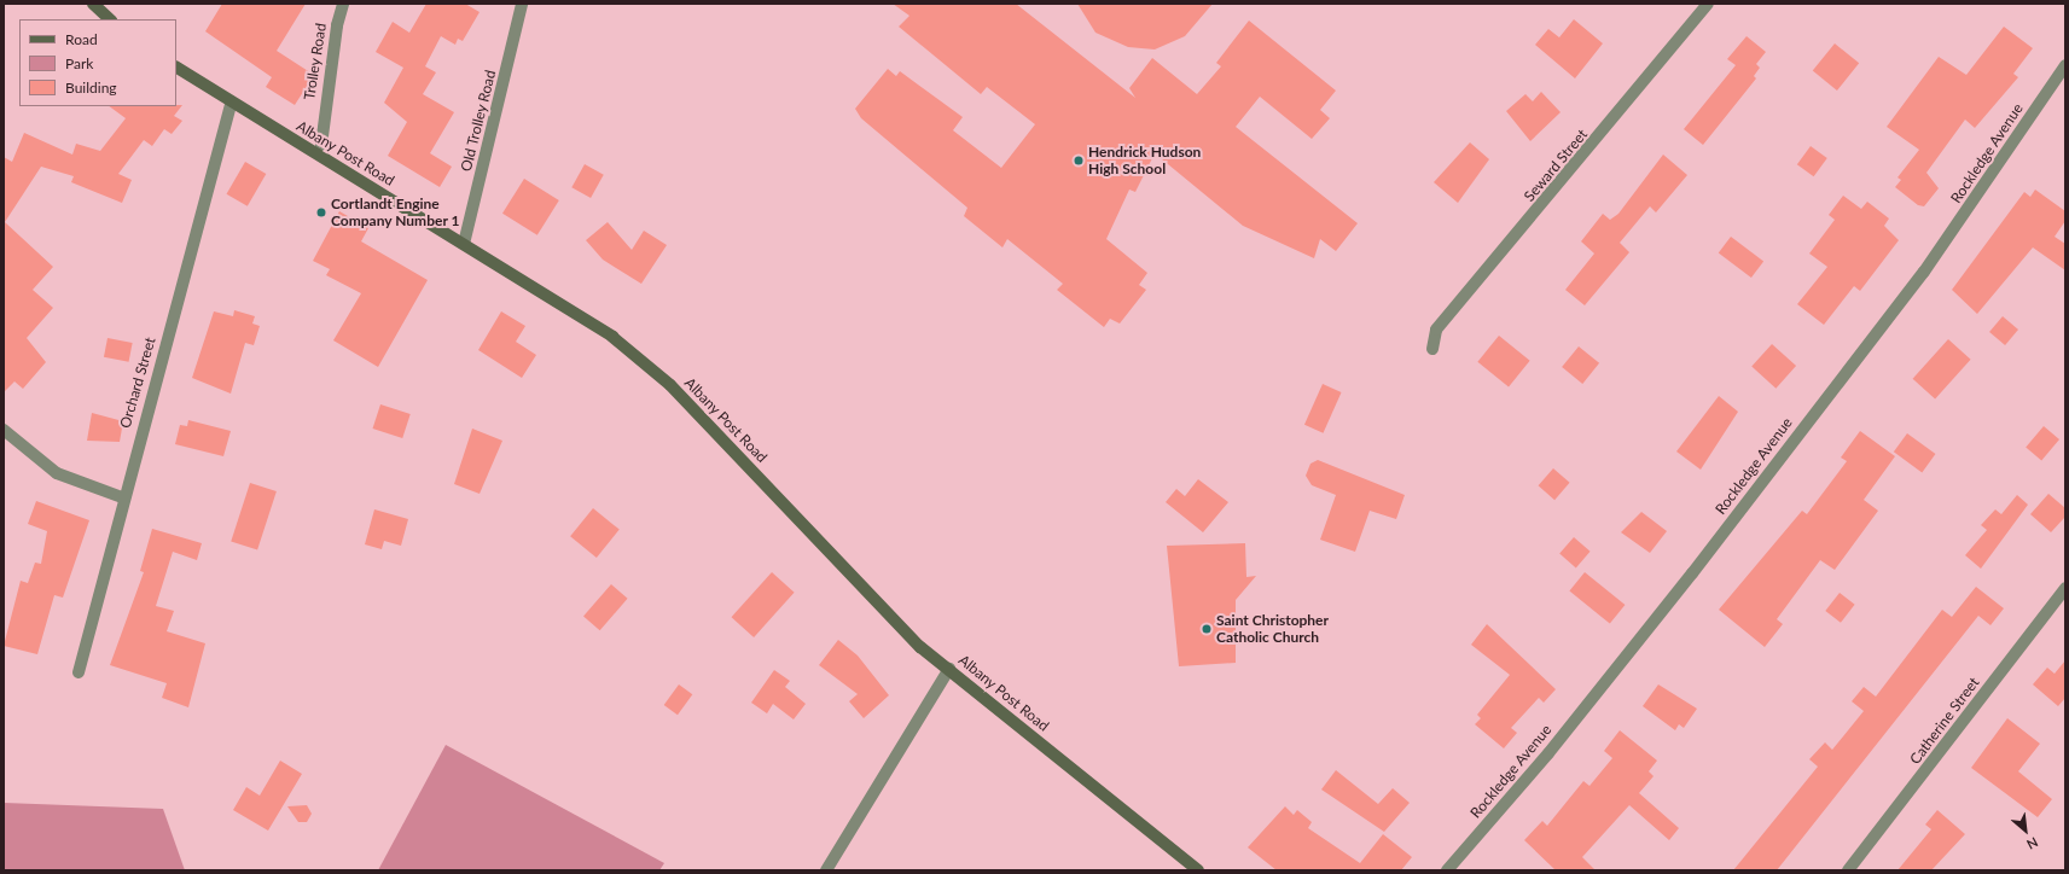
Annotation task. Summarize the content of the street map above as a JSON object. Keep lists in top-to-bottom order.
{
  "streets": {
    "main road": ["Albany Post Road"],
    "street": [
      "Trolley Road",
      "Old Trolley Road",
      "Rockledge Avenue",
      "Seward Street",
      "Orchard Street",
      "Catherine Street"
    ]
  },
  "crossings": [
    ["Trolley Road", "Albany Post Road"],
    ["Old Trolley Road", "Albany Post Road"],
    ["Albany Post Road", "Orchard Street"]
  ],
  "places": ["Hendrick Hudson High School", "Cortlandt Engine Company Number 1", "Saint Christopher Catholic Church"],
  "legend": ["Road", "Park", "Building"],
  "north": "bottom right"
}
